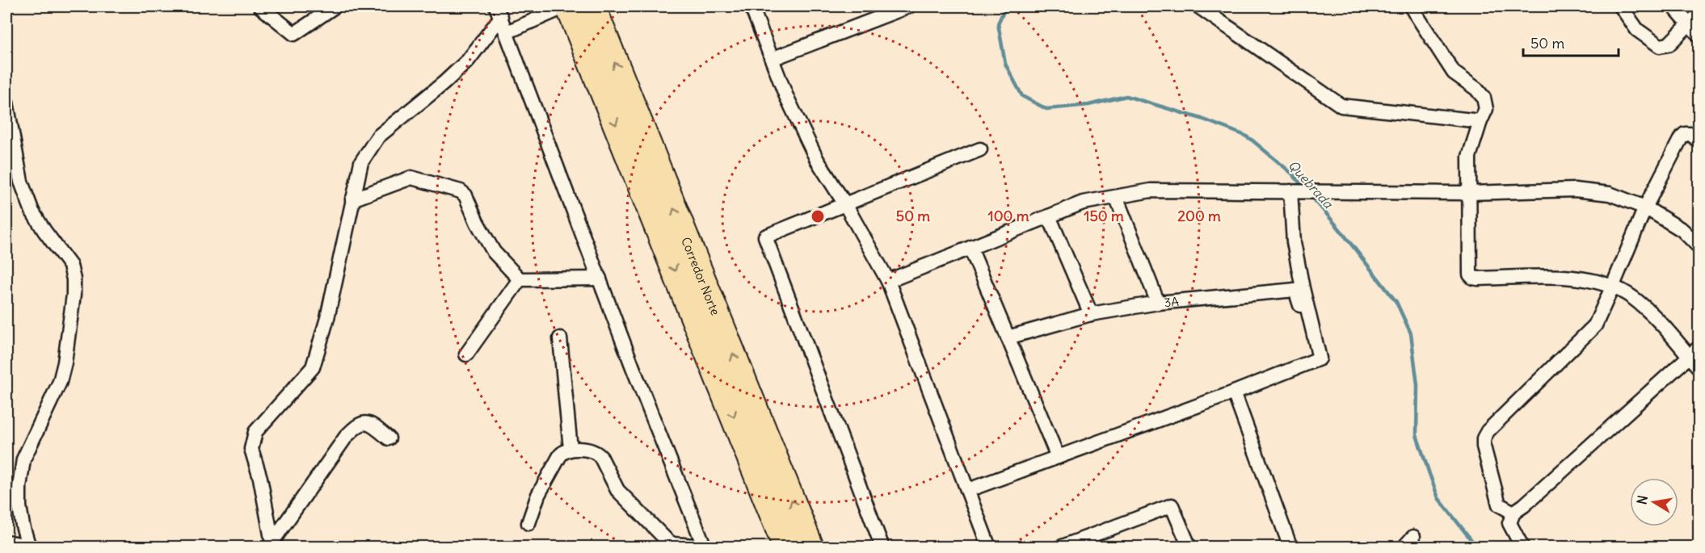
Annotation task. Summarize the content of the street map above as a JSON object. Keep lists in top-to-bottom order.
{
  "streets": {
    "highway": ["Corredor Norte"],
    "street": ["3A"]
  },
  "water": ["Quebrada"],
  "scale_bar": "50 m",
  "north": "left",
  "rings": [
    "50 m",
    "100 m",
    "150 m",
    "200 m"
  ]
}
